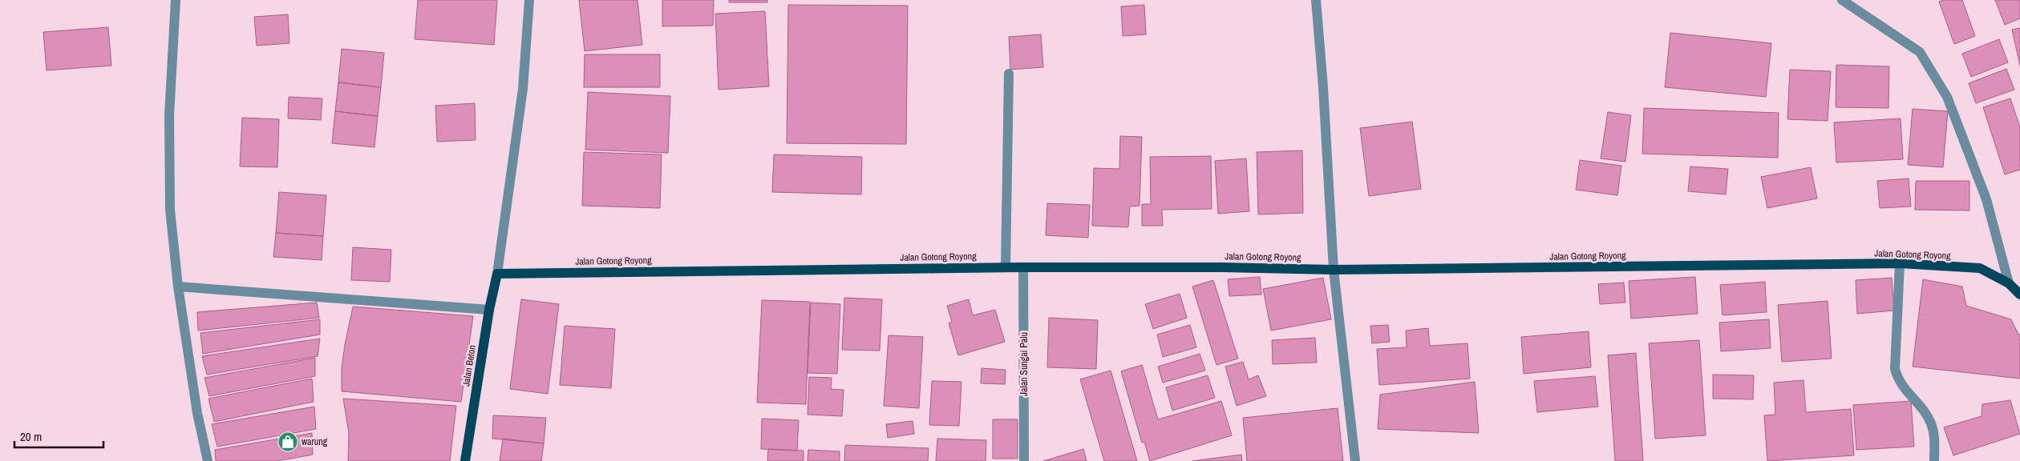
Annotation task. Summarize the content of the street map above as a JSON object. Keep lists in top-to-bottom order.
{
  "streets": {
    "main road": ["Jalan Gotong Royong", "Jalan Beton"],
    "street": ["Jalan Sungai Palu"]
  },
  "crossings": [
    ["Jalan Gotong Royong", "Jalan Sungai Palu"],
    ["Jalan Gotong Royong", "Jalan Beton"]
  ],
  "places": {
    "shop": ["warung"]
  },
  "scale_bar": "20 m"
}
